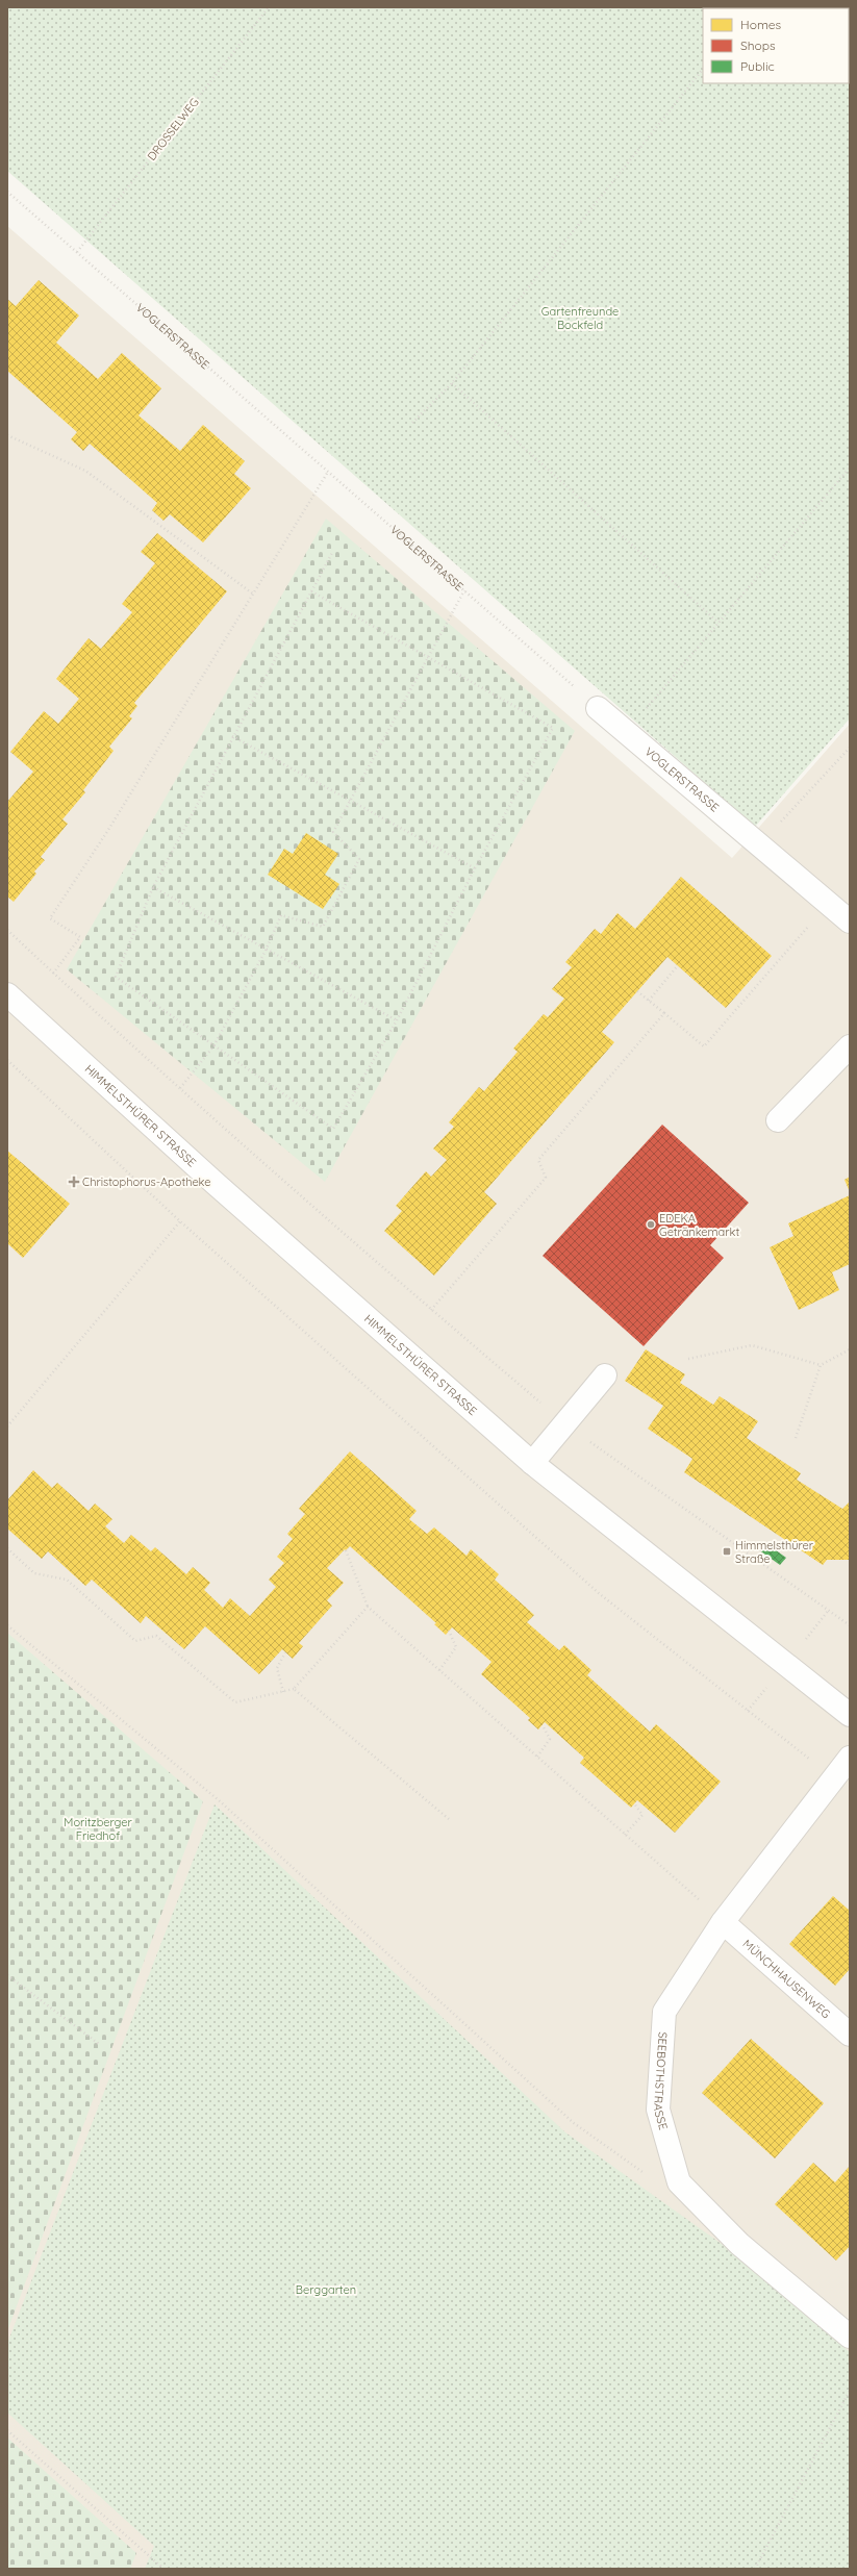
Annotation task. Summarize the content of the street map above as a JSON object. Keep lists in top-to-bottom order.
{
  "streets": {
    "street": [
      "VOGLERSTRASSE",
      "HIMMELSTHÜRER STRASSE",
      "MÜNCHHAUSENWEG",
      "SEEBOTHSTRASSE"
    ],
    "path": ["DROSSELWEG"]
  },
  "crossings": [
    ["DROSSELWEG", "VOGLERSTRASSE"],
    ["MÜNCHHAUSENWEG", "SEEBOTHSTRASSE"]
  ],
  "parks": ["Gartenfreunde Bockfeld", "Moritzberger Friedhof", "Berggarten"],
  "places": {
    "health": ["Christophorus-Apotheke"],
    "other": ["EDEKA Getränkemarkt"],
    "transit": ["Himmelsthürer Straße"]
  },
  "legend": ["Homes", "Shops", "Public"]
}
